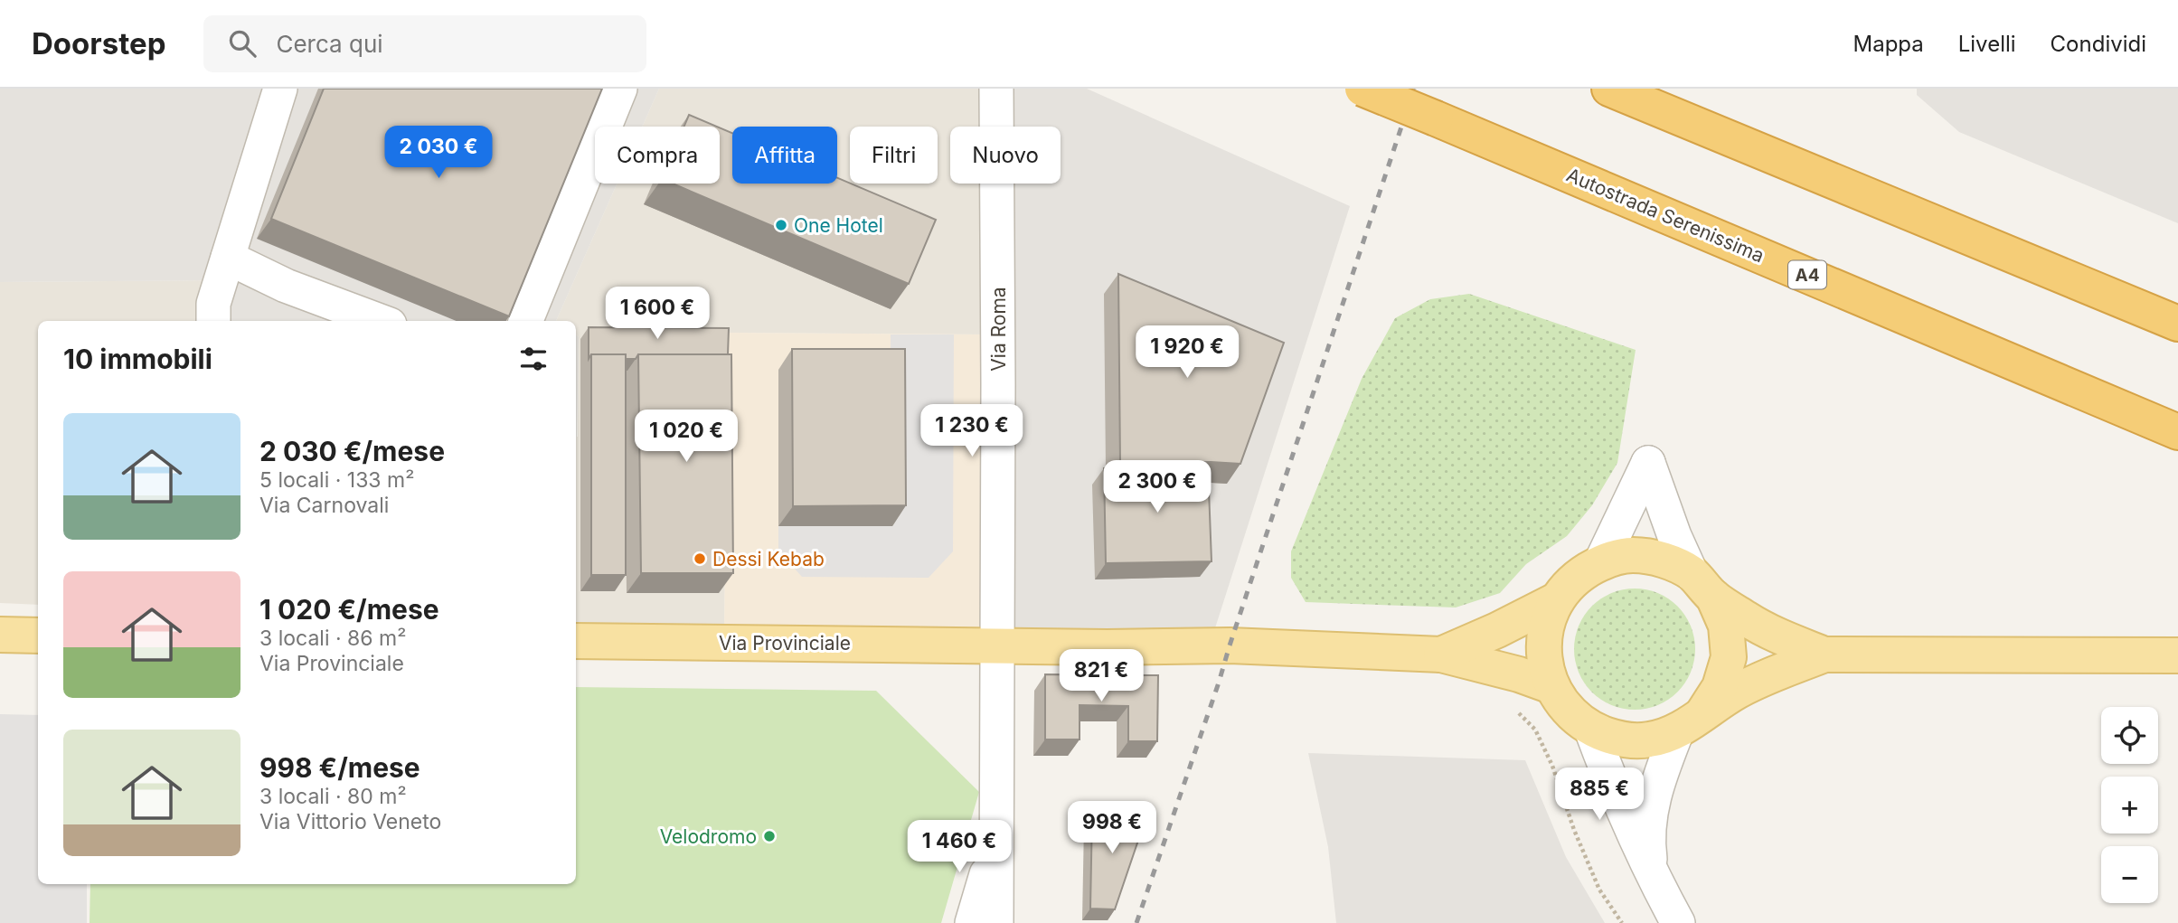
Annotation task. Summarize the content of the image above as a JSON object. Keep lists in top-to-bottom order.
{
  "streets": {
    "highway": ["Autostrada Serenissima", "A4"],
    "main road": ["Via Provinciale"],
    "street": ["Via Roma"]
  },
  "crossings": [
    ["Via Roma", "Via Provinciale"]
  ],
  "places": ["One Hotel", "Dessi Kebab", "Velodromo"],
  "page": {
    "header": "Doorstep",
    "search": "Cerca qui",
    "nav": ["Mappa", "Livelli", "Condividi"],
    "price": [
      "2 030 €",
      "1 600 €",
      "1 920 €",
      "1 230 €",
      "1 020 €",
      "2 300 €",
      "821 €",
      "885 €",
      "998 €",
      "1 460 €"
    ],
    "chip": [
      "Compra",
      "Affitta",
      "Filtri",
      "Nuovo"
    ],
    "heading": "10 immobili",
    "list": [
      {
        "name": "2 030 €/mese",
        "note": "5 locali · 133 m² · Via Carnovali"
      },
      {
        "name": "1 020 €/mese",
        "note": "3 locali · 86 m² · Via Provinciale"
      },
      {
        "name": "998 €/mese",
        "note": "3 locali · 80 m² · Via Vittorio Veneto"
      }
    ],
    "map_buttons": ["+", "−"]
  }
}
